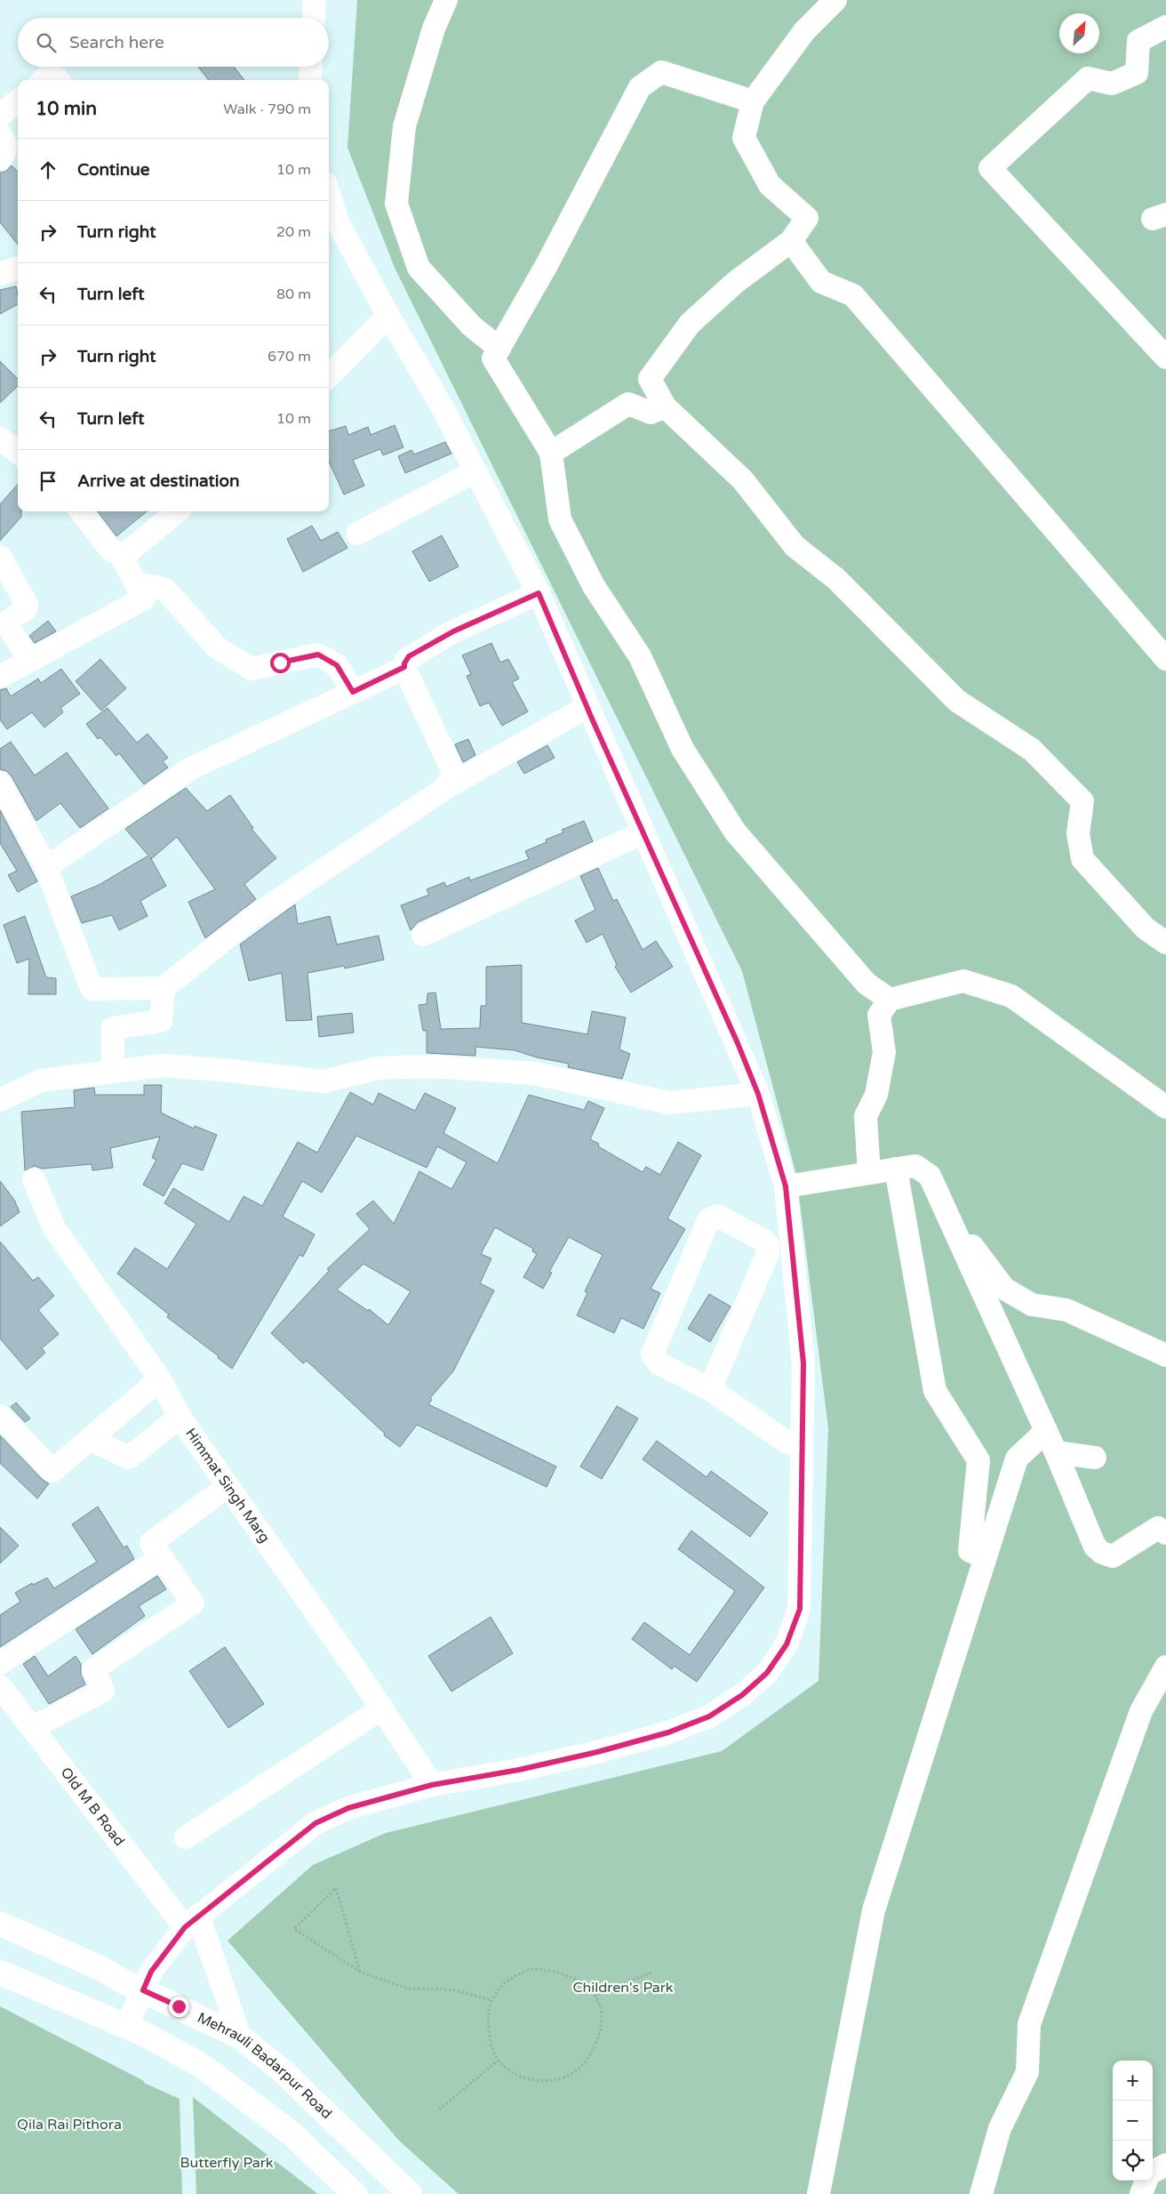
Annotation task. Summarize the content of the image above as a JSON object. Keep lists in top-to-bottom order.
{
  "streets": {
    "main road": ["Mehrauli Badarpur Road"],
    "street": ["Himmat Singh Marg", "Old M B Road"]
  },
  "crossings": [
    ["Old M B Road", "Mehrauli Badarpur Road"]
  ],
  "parks": ["Children's Park", "Qila Rai Pithora", "Butterfly Park"],
  "north": "top right",
  "page": {
    "search": "Search here",
    "heading": ["10 min", "Walk · 790 m"],
    "list": [
      ["Continue", "10 m"],
      ["Turn right", "20 m"],
      ["Turn left", "80 m"],
      ["Turn right", "670 m"],
      ["Turn left", "10 m"],
      "Arrive at destination"
    ],
    "map_buttons": ["+", "−"]
  }
}
